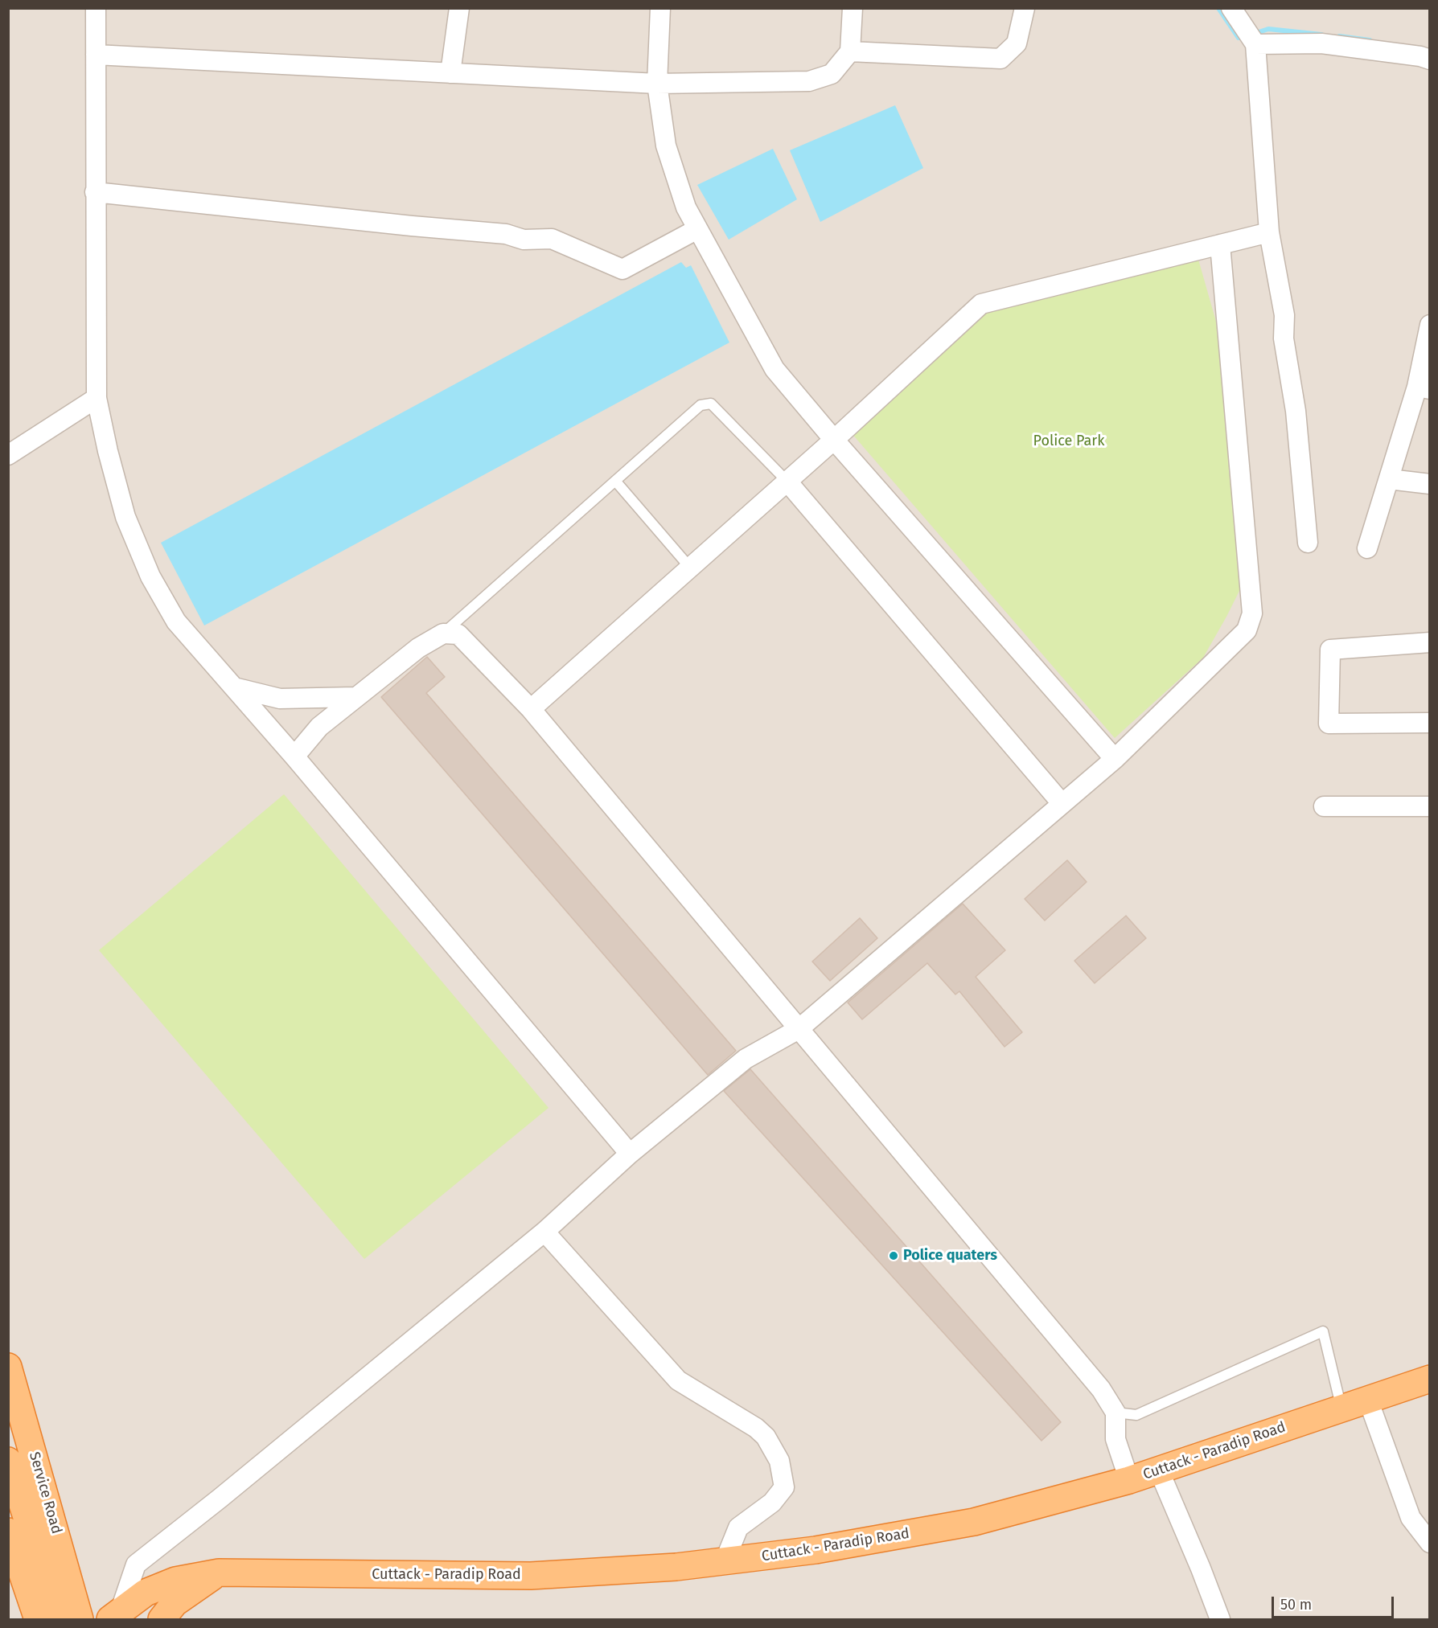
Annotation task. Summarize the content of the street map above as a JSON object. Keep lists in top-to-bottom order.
{
  "streets": {
    "highway": ["Cuttack - Paradip Road", "Service Road"]
  },
  "parks": ["Police Park"],
  "places": ["Police quaters"],
  "scale_bar": "50 m"
}
